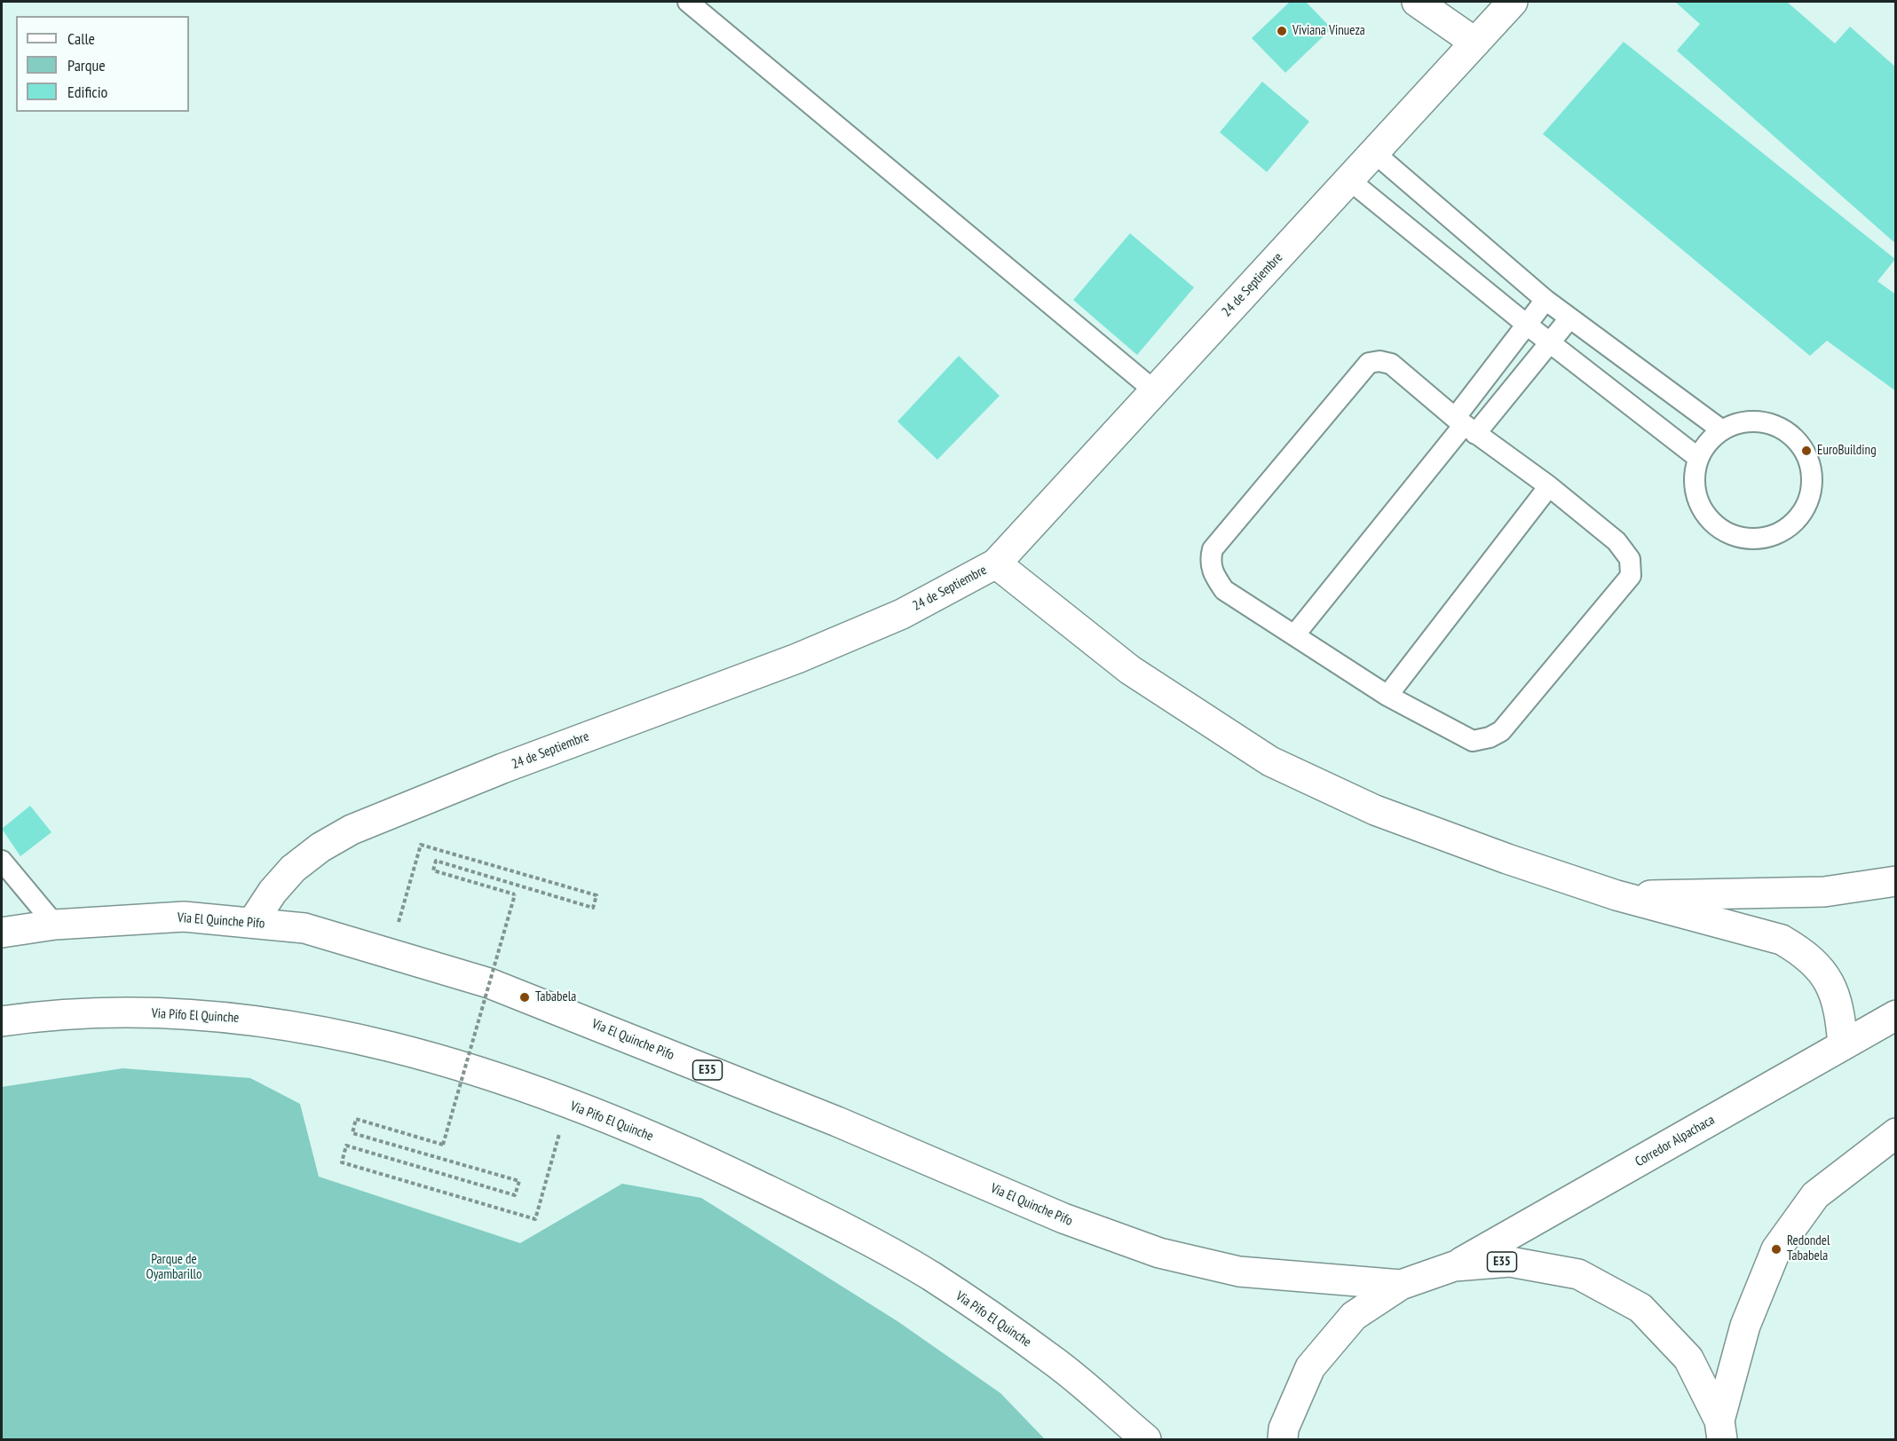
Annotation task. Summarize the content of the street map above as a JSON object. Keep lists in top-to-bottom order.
{
  "streets": {
    "main road": [
      "24 de Septiembre",
      "Via El Quinche Pifo",
      "Via Pifo El Quinche",
      "E35",
      "Corredor Alpachaca"
    ]
  },
  "crossings": [
    ["24 de Septiembre", "Via El Quinche Pifo"],
    ["Via El Quinche Pifo", "E35"],
    ["E35", "Corredor Alpachaca"]
  ],
  "parks": ["Parque de Oyambarillo"],
  "places": [
    "Viviana Vinueza",
    "EuroBuilding",
    "Tababela",
    "Redondel Tababela"
  ],
  "legend": ["Calle", "Parque", "Edificio"]
}
